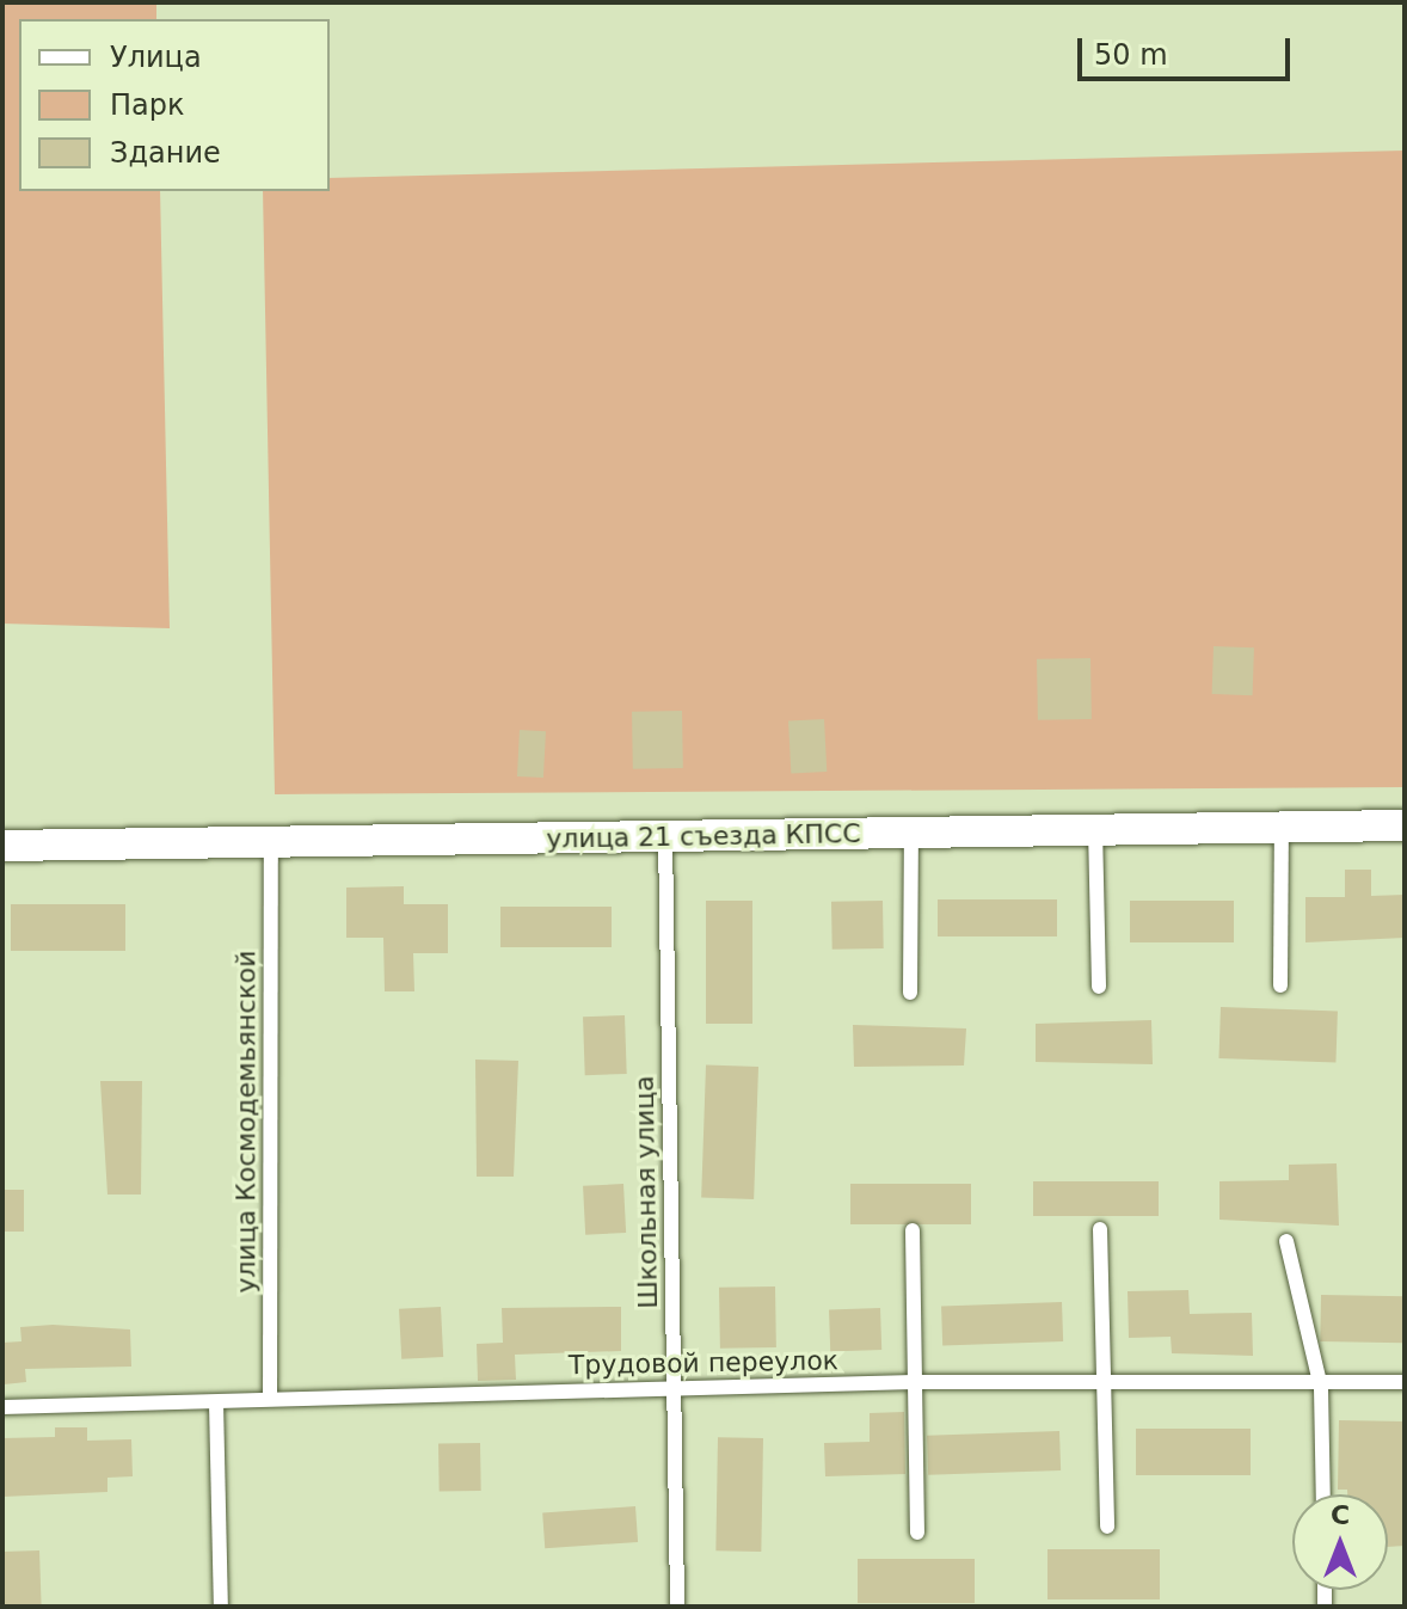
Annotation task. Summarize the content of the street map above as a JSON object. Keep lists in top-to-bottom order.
{
  "streets": {
    "street": ["улица 21 съезда КПСС"],
    "lane": ["улица Космодемьянской", "Школьная улица", "Трудовой переулок"]
  },
  "crossings": [
    ["улица 21 съезда КПСС", "улица Космодемьянской"],
    ["улица 21 съезда КПСС", "Школьная улица"],
    ["улица Космодемьянской", "Трудовой переулок"],
    ["Школьная улица", "Трудовой переулок"]
  ],
  "legend": ["Улица", "Парк", "Здание"],
  "scale_bar": "50 m",
  "north": "top"
}
